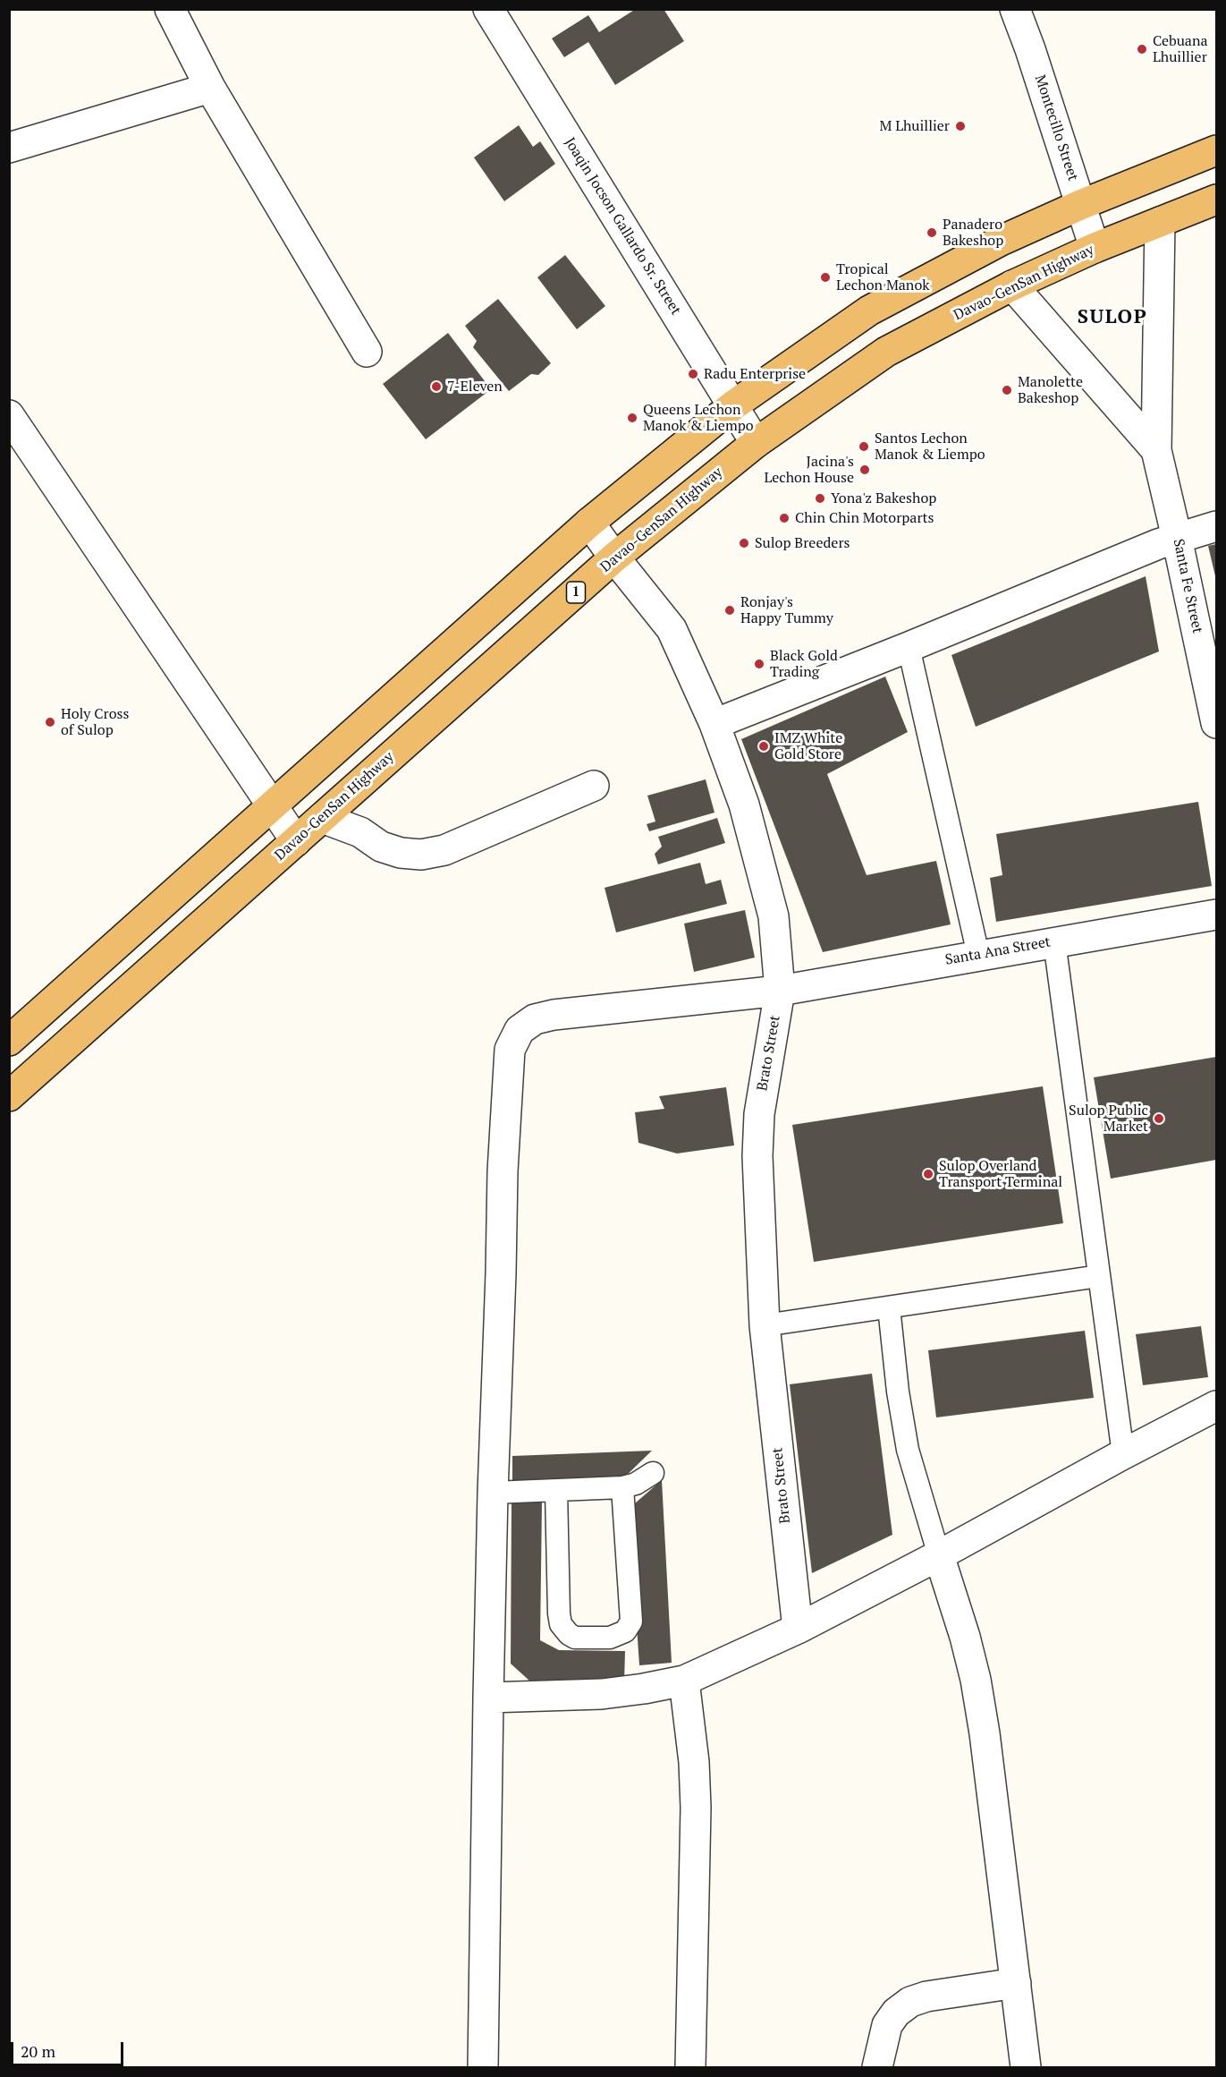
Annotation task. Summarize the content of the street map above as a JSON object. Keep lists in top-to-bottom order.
{
  "streets": {
    "highway": ["Davao-GenSan Highway", "1"],
    "street": [
      "Montecillo Street",
      "Joaqin Jocson Gallardo Sr. Street",
      "Santa Fe Street",
      "Santa Ana Street",
      "Brato Street"
    ]
  },
  "crossings": [
    ["Montecillo Street", "Davao-GenSan Highway"],
    ["Joaqin Jocson Gallardo Sr. Street", "Davao-GenSan Highway"],
    ["Davao-GenSan Highway", "Santa Fe Street"],
    ["Davao-GenSan Highway", "Brato Street"],
    ["Santa Ana Street", "Brato Street"]
  ],
  "districts": ["SULOP"],
  "places": [
    "Cebuana Lhuillier",
    "M Lhuillier",
    "Panadero Bakeshop",
    "Tropical Lechon Manok",
    "Radu Enterprise",
    "7-Eleven",
    "Manolette Bakeshop",
    "Queens Lechon Manok & Liempo",
    "Santos Lechon Manok & Liempo",
    "Jacina's Lechon House",
    "Yona'z Bakeshop",
    "Chin Chin Motorparts",
    "Sulop Breeders",
    "Ronjay's Happy Tummy",
    "Black Gold Trading",
    "Holy Cross of Sulop",
    "IMZ White Gold Store",
    "Sulop Public Market",
    "Sulop Overland Transport Terminal"
  ],
  "scale_bar": "20 m"
}
